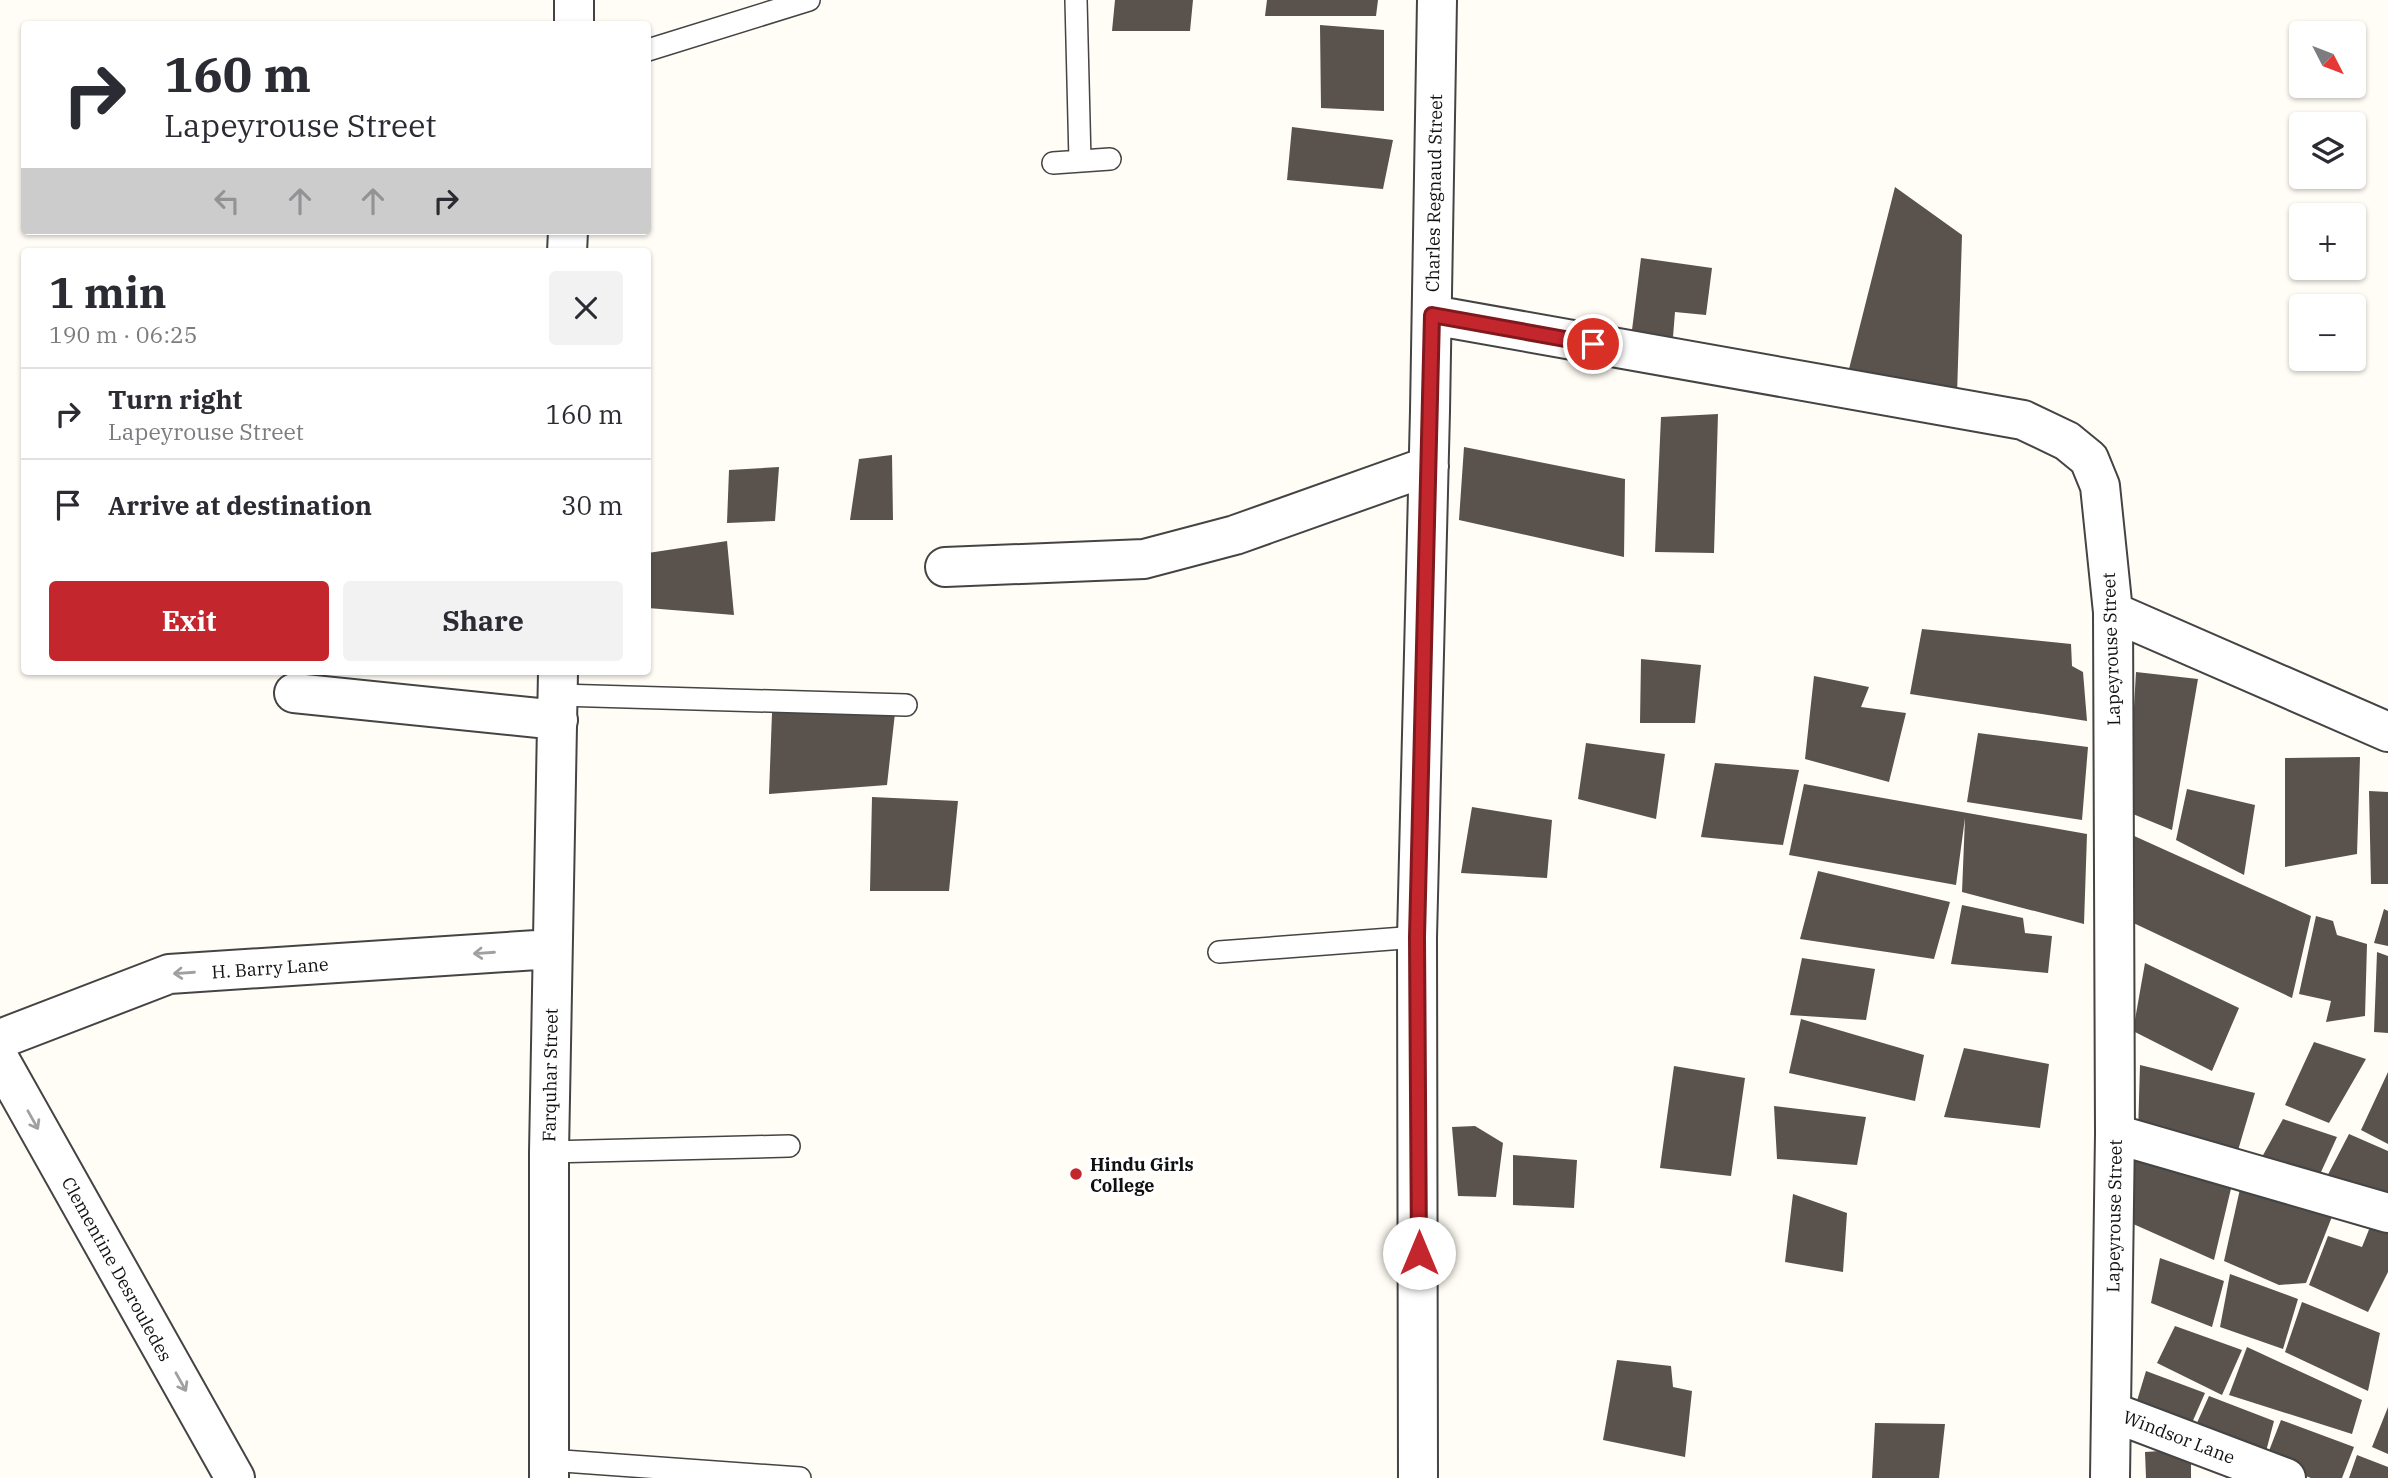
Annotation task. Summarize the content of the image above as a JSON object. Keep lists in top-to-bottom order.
{
  "streets": {
    "street": [
      "Charles Regnaud Street",
      "Lapeyrouse Street",
      "H. Barry Lane",
      "Farquhar Street",
      "Clementine Desrouledes",
      "Windsor Lane"
    ]
  },
  "crossings": [
    ["Charles Regnaud Street", "Lapeyrouse Street"],
    ["Lapeyrouse Street", "Windsor Lane"],
    ["H. Barry Lane", "Farquhar Street"]
  ],
  "one_way": ["Clementine Desrouledes"],
  "places": ["Hindu Girls College"],
  "north": "bottom right",
  "page": {
    "map_buttons": ["+", "−"],
    "turn": ["160 m", "Lapeyrouse Street"],
    "heading": ["1 min", "190 m · 06:25"],
    "list": [
      {
        "name": "Turn right",
        "note": "Lapeyrouse Street",
        "value": "160 m"
      },
      {
        "name": "Arrive at destination",
        "value": "30 m"
      }
    ],
    "buttons": ["Exit", "Share"]
  }
}
